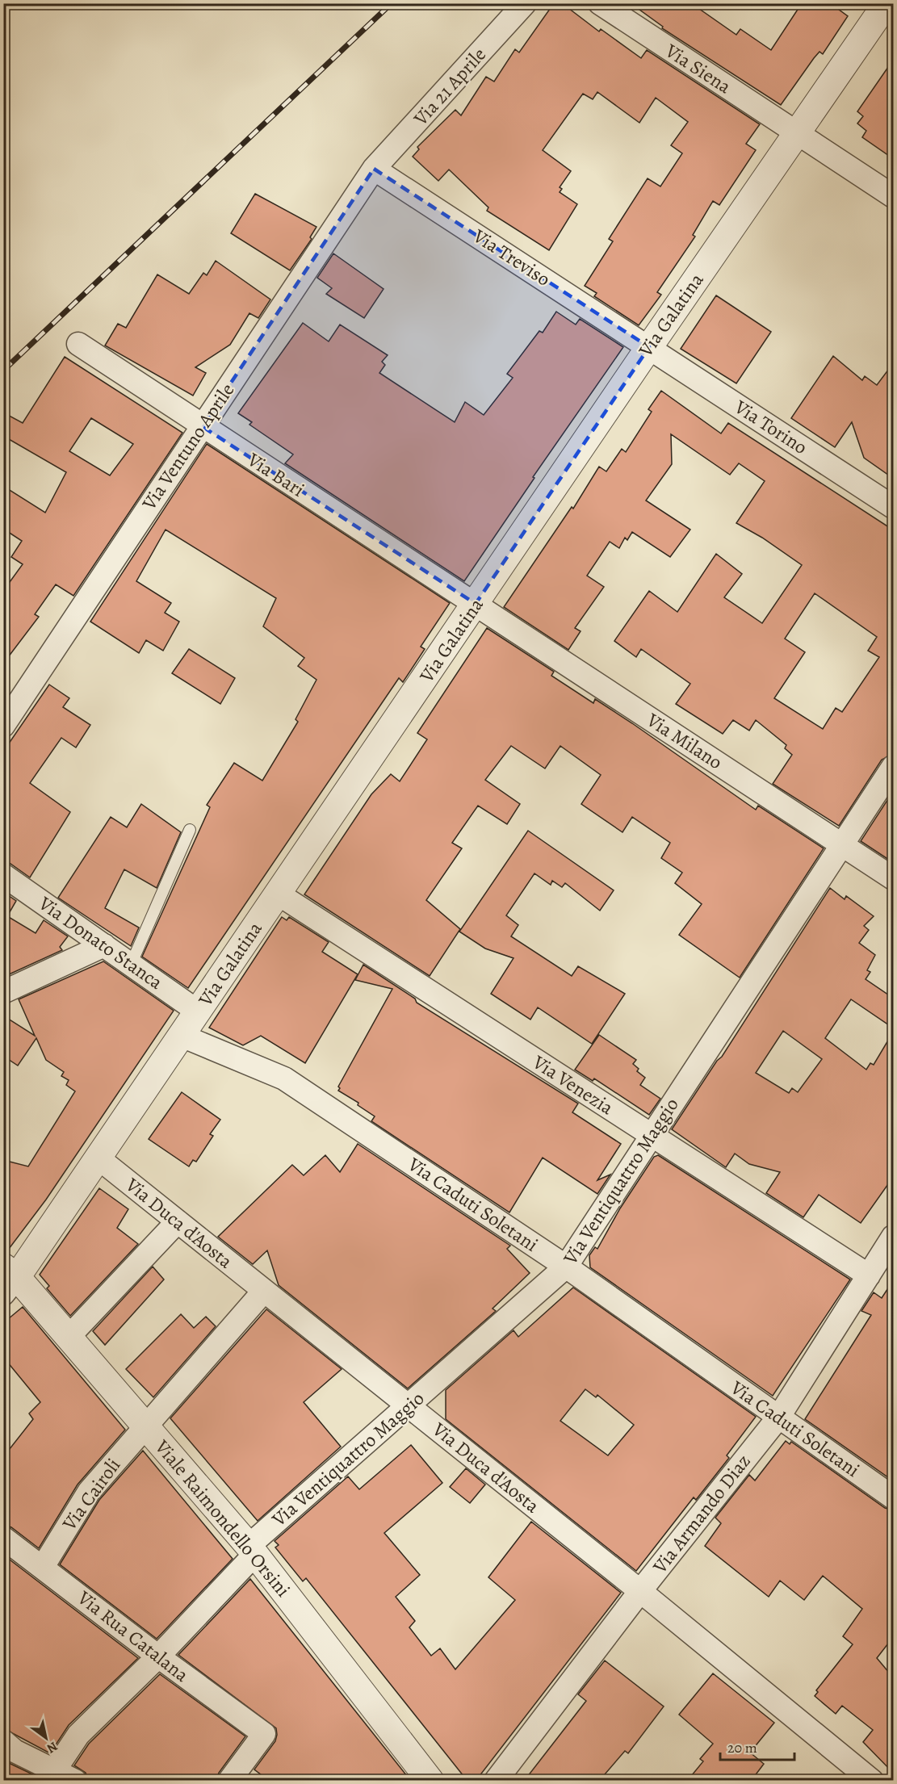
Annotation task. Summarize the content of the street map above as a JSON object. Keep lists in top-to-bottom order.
{
  "streets": {
    "street": [
      "Via Siena",
      "Via 21 Aprile",
      "Via Treviso",
      "Via Galatina",
      "Via Torino",
      "Via Ventuno Aprile",
      "Via Bari",
      "Via Milano",
      "Via Donato Stanca",
      "Via Venezia",
      "Via Ventiquattro Maggio",
      "Via Caduti Soletani",
      "Via Duca d'Aosta",
      "Via Cairoli",
      "Via Armando Diaz",
      "Viale Raimondello Orsini",
      "Via Rua Catalana"
    ]
  },
  "crossings": [
    ["Via Siena", "Via Galatina"],
    ["Via 21 Aprile", "Via Treviso"],
    ["Via 21 Aprile", "Via Ventuno Aprile"],
    ["Via Treviso", "Via Galatina"],
    ["Via Treviso", "Via Torino"],
    ["Via Treviso", "Via Ventuno Aprile"],
    ["Via Galatina", "Via Torino"],
    ["Via Galatina", "Via Bari"],
    ["Via Galatina", "Via Milano"],
    ["Via Galatina", "Via Donato Stanca"],
    ["Via Galatina", "Via Venezia"],
    ["Via Galatina", "Via Caduti Soletani"],
    ["Via Galatina", "Via Duca d'Aosta"],
    ["Via Galatina", "Viale Raimondello Orsini"],
    ["Via Ventuno Aprile", "Via Bari"],
    ["Via Bari", "Via Milano"],
    ["Via Milano", "Via Ventiquattro Maggio"],
    ["Via Venezia", "Via Ventiquattro Maggio"],
    ["Via Venezia", "Via Armando Diaz"],
    ["Via Ventiquattro Maggio", "Via Caduti Soletani"],
    ["Via Ventiquattro Maggio", "Via Duca d'Aosta"],
    ["Via Ventiquattro Maggio", "Viale Raimondello Orsini"],
    ["Via Ventiquattro Maggio", "Via Rua Catalana"],
    ["Via Caduti Soletani", "Via Armando Diaz"],
    ["Via Duca d'Aosta", "Via Cairoli"],
    ["Via Duca d'Aosta", "Via Armando Diaz"],
    ["Via Cairoli", "Viale Raimondello Orsini"],
    ["Via Cairoli", "Via Rua Catalana"]
  ],
  "scale_bar": "20 m",
  "north": "bottom right"
}
